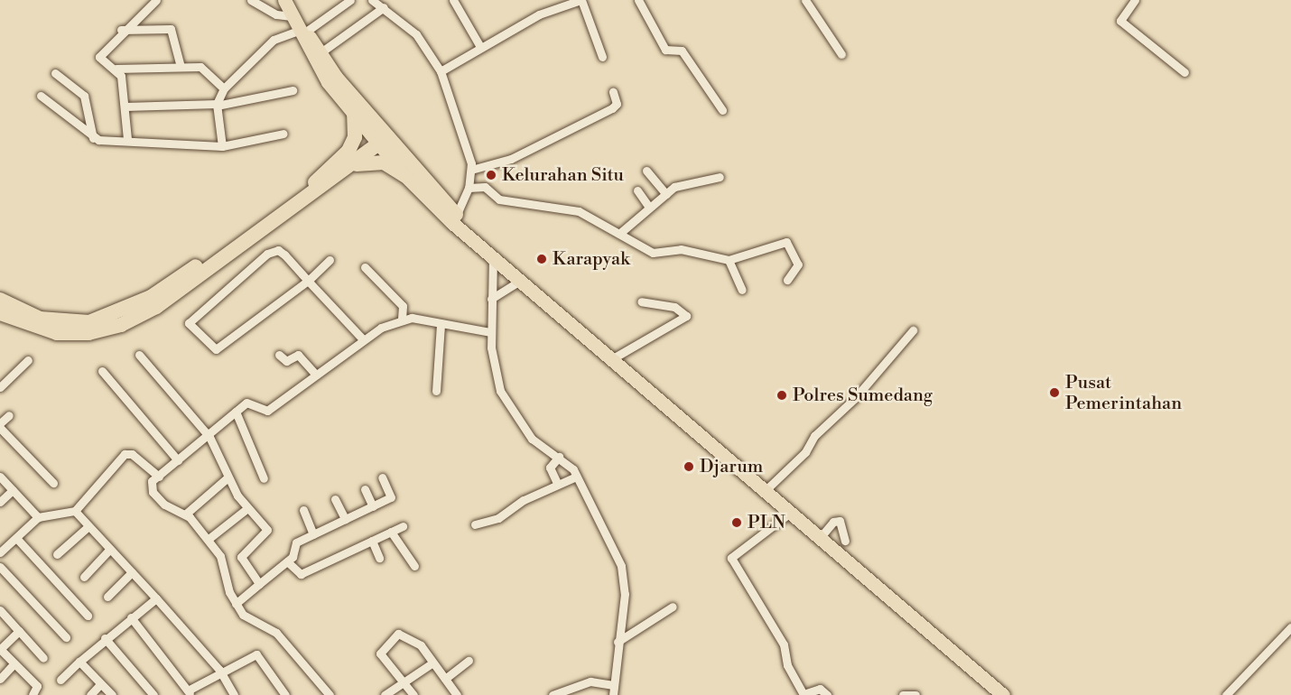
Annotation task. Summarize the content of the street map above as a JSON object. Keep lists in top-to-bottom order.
{
  "places": [
    "Kelurahan Situ",
    "Karapyak",
    "Pusat Pemerintahan",
    "Polres Sumedang",
    "Djarum",
    "PLN"
  ]
}
